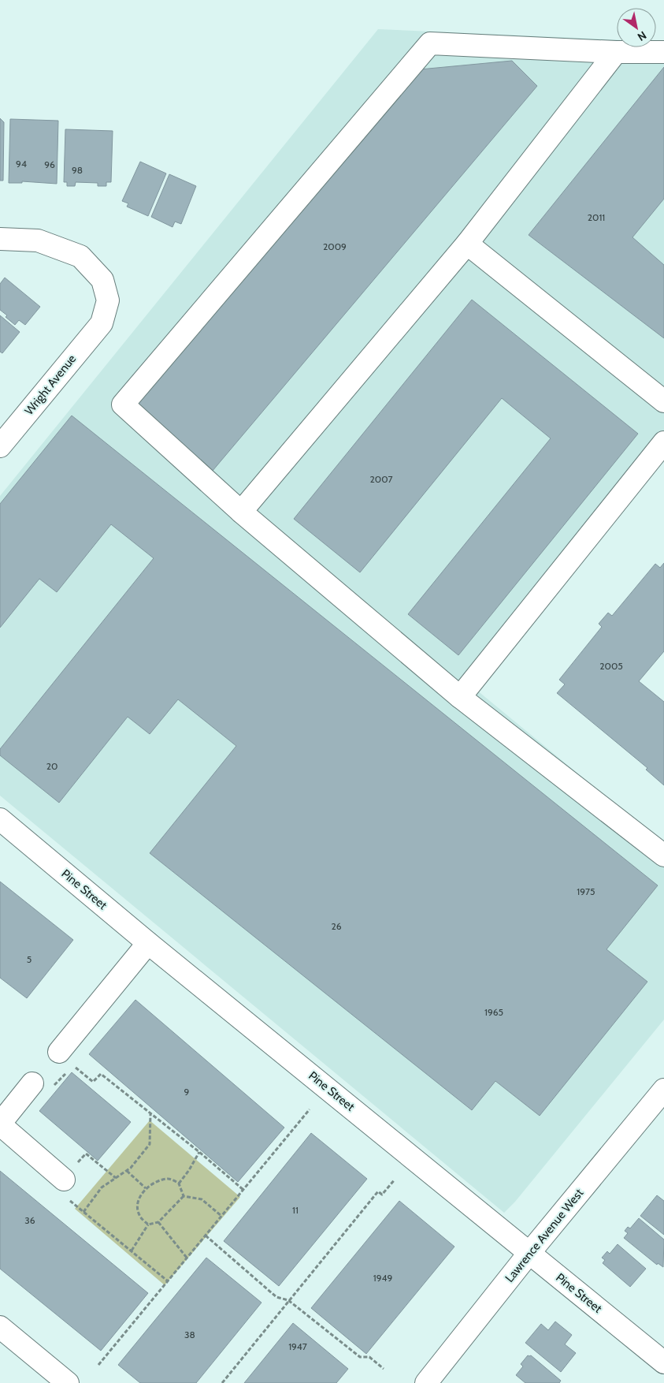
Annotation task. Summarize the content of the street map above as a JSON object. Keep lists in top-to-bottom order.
{
  "streets": {
    "street": ["Wright Avenue", "Pine Street", "Lawrence Avenue West"]
  },
  "crossings": [
    ["Pine Street", "Lawrence Avenue West"]
  ],
  "house_numbers": [
    "94",
    "96",
    "98",
    "2011",
    "2009",
    "2007",
    "2005",
    "20",
    "1975",
    "26",
    "5",
    "1965",
    "9",
    "11",
    "36",
    "1949",
    "38",
    "1947"
  ],
  "north": "bottom right"
}
